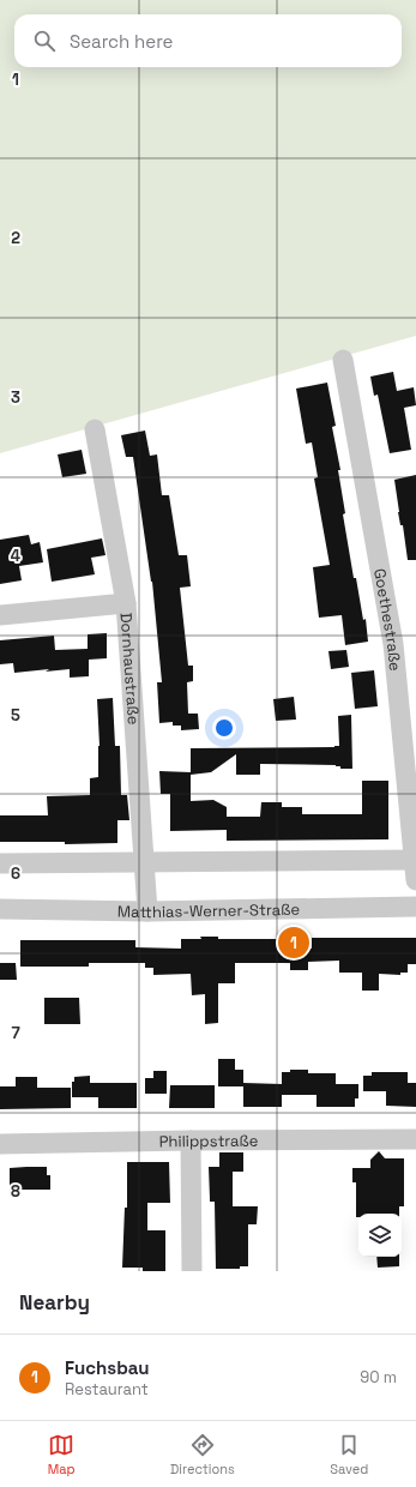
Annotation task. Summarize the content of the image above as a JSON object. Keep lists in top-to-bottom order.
{
  "streets": {
    "street": [
      "Goethestraße",
      "Dornhaustraße",
      "Matthias-Werner-Straße",
      "Philippstraße"
    ]
  },
  "crossings": [
    ["Dornhaustraße", "Matthias-Werner-Straße"]
  ],
  "page": {
    "search": "Search here",
    "pins": "1",
    "heading": "Nearby",
    "list": [
      {
        "mark": "1",
        "name": "Fuchsbau",
        "note": "Restaurant",
        "value": "90 m"
      }
    ],
    "nav": ["Map", "Directions", "Saved"]
  },
  "grid": {
    "rows": [
      "1",
      "2",
      "3",
      "4",
      "5",
      "6",
      "7",
      "8"
    ]
  }
}
